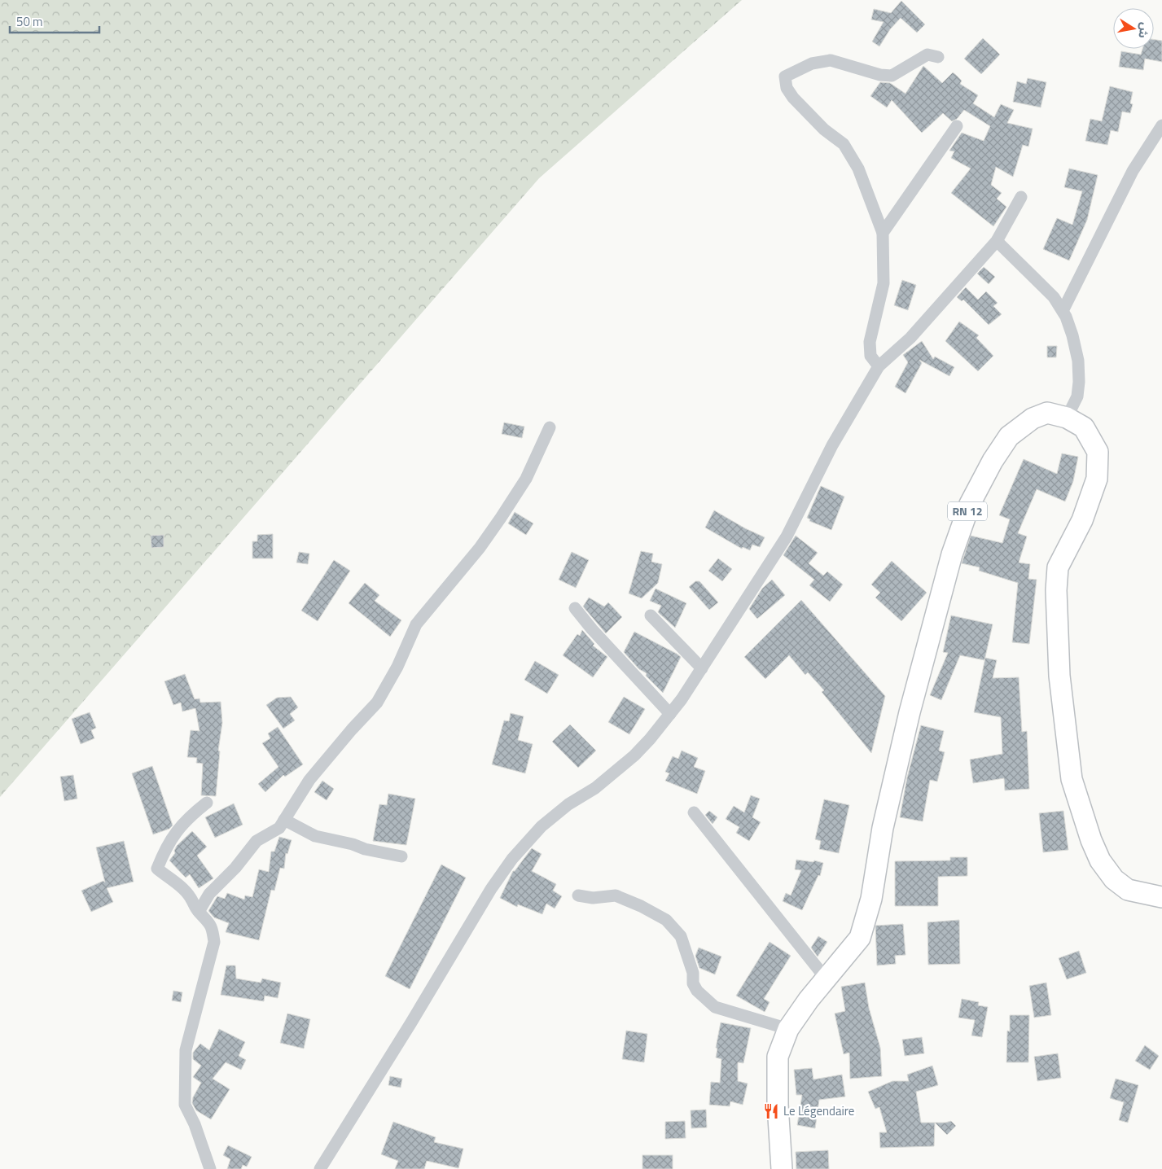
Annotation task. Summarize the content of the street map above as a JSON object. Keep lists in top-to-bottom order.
{
  "streets": {
    "main road": ["RN 12"]
  },
  "places": {
    "restaurant": ["Le Légendaire"]
  },
  "scale_bar": "50 m",
  "north": "right"
}
